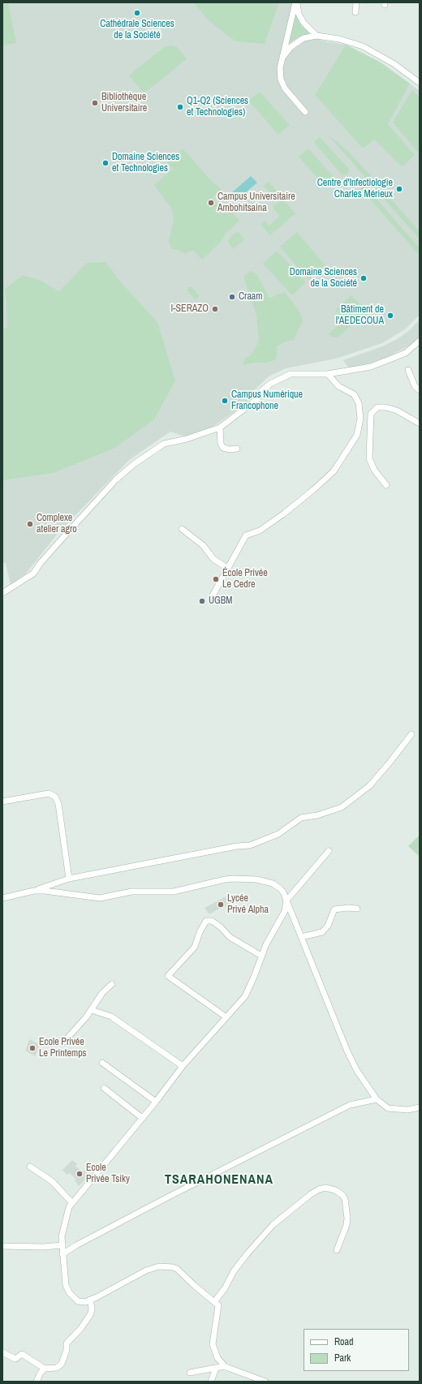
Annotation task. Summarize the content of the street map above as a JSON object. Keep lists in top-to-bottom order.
{
  "districts": ["TSARAHONENANA"],
  "places": [
    "Cathédrale Sciences de la Société",
    "Bibliothèque Universitaire",
    "Q1-Q2 (Sciences et Technologies)",
    "Domaine Sciences et Technologies",
    "Centre d'Infectiologie Charles Mérieux",
    "Campus Universitaire Ambohitsaina",
    "Domaine Sciences de la Société",
    "Craam",
    "I-SERAZO",
    "Bâtiment de l'AEDECOUA",
    "Campus Numérique Francophone",
    "Complexe atelier agro",
    "École Privée Le Cedre",
    "UGBM",
    "Lycée Privé Alpha",
    "Ecole Privée Le Printemps",
    "Ecole Privée Tsiky"
  ],
  "legend": ["Road", "Park"]
}
